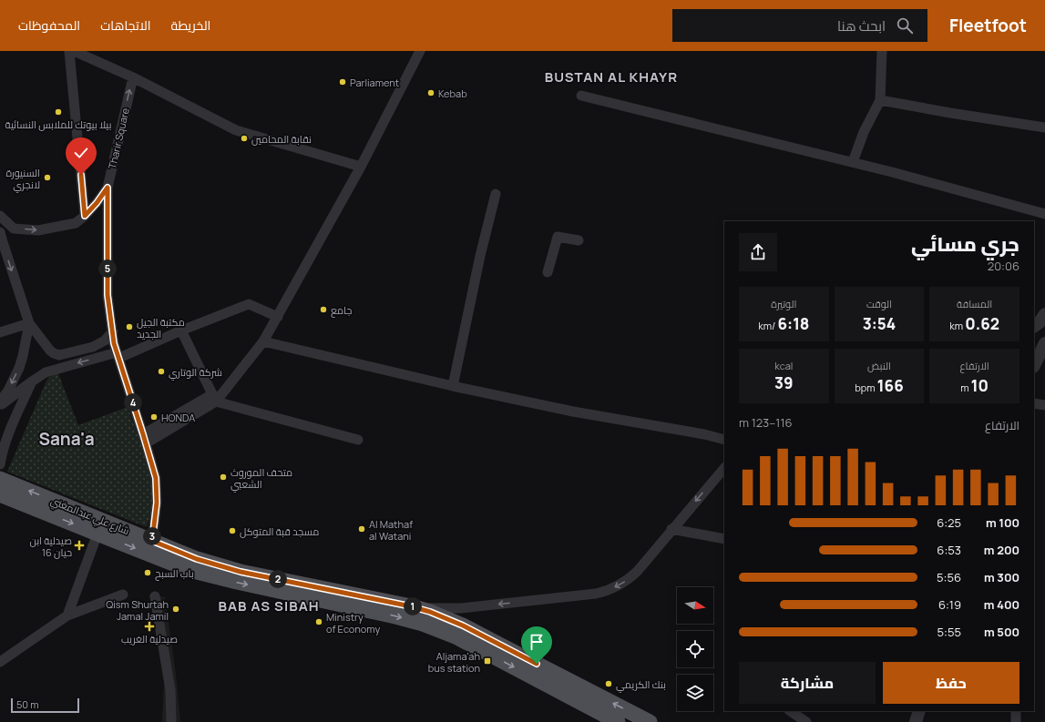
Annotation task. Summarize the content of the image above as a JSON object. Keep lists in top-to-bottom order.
{
  "streets": {
    "main road": ["شارع علي عبدالمغني"],
    "street": ["Tharir Square"]
  },
  "crossings": [
    ["Tharir Square", "شارع علي عبدالمغني"]
  ],
  "districts": ["BUSTAN AL KHAYR", "Sana'a", "BAB AS SIBAH"],
  "places": {
    "other": [
      "Parliament",
      "Kebab",
      "بيلا بيوتك للملابس النسائية",
      "نقابة المحامين",
      "السنيورة لانجري",
      "جامع",
      "مكتبة الجيل الجديد",
      "شركة الوتاري",
      "HONDA",
      "متحف الموروث الشعبي",
      "Al Mathaf al Watani",
      "مسجد قبة المتوكل",
      "باب السبح",
      "Qism Shurtah Jamal Jamil",
      "Ministry of Economy",
      "بنك الكريمي"
    ],
    "health": ["صيدلية ابن حيان 16", "صيدلية الغريب"],
    "transit": ["Aljama'ah bus station"]
  },
  "scale_bar": "50 m",
  "north": "right",
  "page": {
    "header": "Fleetfoot",
    "search": "ابحث هنا",
    "nav": ["الخريطة", "الاتجاهات", "المحفوظات"],
    "heading": ["جري مسائي", "20:06"],
    "pins": [
      "5",
      "4",
      "3",
      "2",
      "1"
    ],
    "stats": [
      ["المسافة", "0.62 km"],
      ["الوقت", "3:54"],
      ["الوتيرة", "6:18 /km"],
      ["الارتفاع", "10 m"],
      ["النبض", "166 bpm"],
      ["kcal", "39"]
    ],
    "chart": ["الارتفاع", "116–123 m"],
    "list": [
      {
        "name": "100 m",
        "note": "6:25"
      },
      {
        "name": "200 m",
        "note": "6:53"
      },
      {
        "name": "300 m",
        "note": "5:56"
      },
      {
        "name": "400 m",
        "note": "6:19"
      },
      {
        "name": "500 m",
        "note": "5:55"
      }
    ],
    "buttons": ["حفظ", "مشاركة"],
    "scale": "50 m"
  }
}
